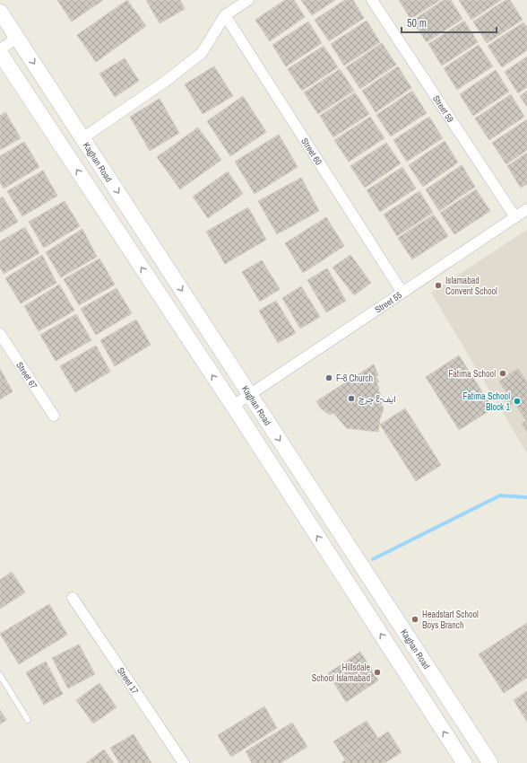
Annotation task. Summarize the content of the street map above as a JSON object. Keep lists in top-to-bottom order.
{
  "streets": {
    "street": [
      "Street 59",
      "Street 60",
      "Kaghan Road",
      "Street 55",
      "Street 67",
      "Street 17"
    ]
  },
  "crossings": [
    ["Street 59", "Street 55"],
    ["Street 60", "Street 55"],
    ["Kaghan Road", "Street 55"]
  ],
  "places": [
    "Islamabad Convent School",
    "Fatima School",
    "F-8 Church",
    "ایف-8 چرچ",
    "Fatima School Block 1",
    "Headstart School Boys Branch",
    "Hillsdale School Islamabad"
  ],
  "scale_bar": "50 m"
}
